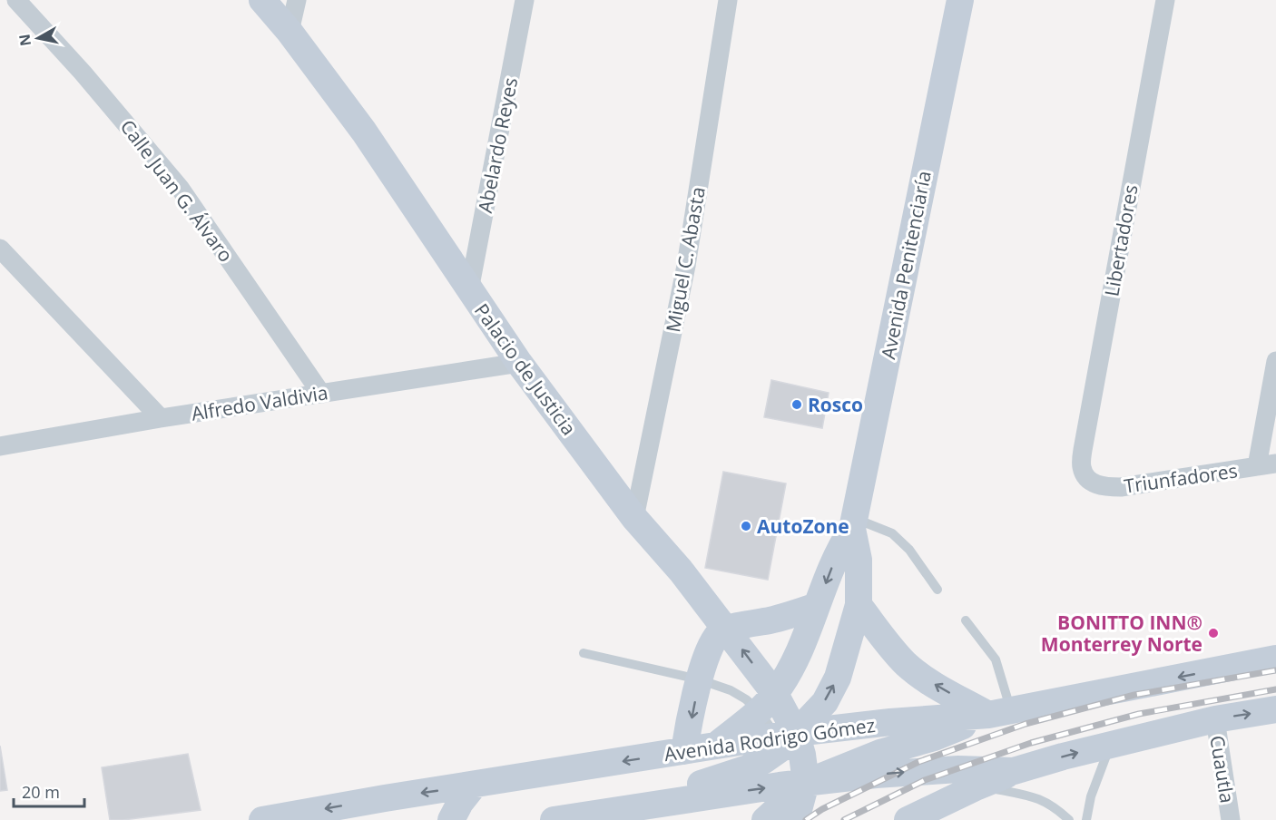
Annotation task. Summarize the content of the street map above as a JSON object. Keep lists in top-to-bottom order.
{
  "streets": {
    "main road": ["Avenida Penitenciaría", "Palacio de Justicia", "Avenida Rodrigo Gómez"],
    "street": [
      "Abelardo Reyes",
      "Calle Juan G. Álvaro",
      "Libertadores",
      "Miguel C. Abasta",
      "Alfredo Valdivia",
      "Triunfadores",
      "Cuautla"
    ]
  },
  "crossings": [
    ["Abelardo Reyes", "Palacio de Justicia"],
    ["Calle Juan G. Álvaro", "Alfredo Valdivia"],
    ["Libertadores", "Triunfadores"],
    ["Miguel C. Abasta", "Palacio de Justicia"],
    ["Avenida Penitenciaría", "Palacio de Justicia"],
    ["Avenida Penitenciaría", "Avenida Rodrigo Gómez"],
    ["Palacio de Justicia", "Alfredo Valdivia"],
    ["Palacio de Justicia", "Avenida Rodrigo Gómez"]
  ],
  "places": ["Rosco", "AutoZone", "BONITTO INN® Monterrey Norte"],
  "scale_bar": "20 m",
  "north": "left"
}
